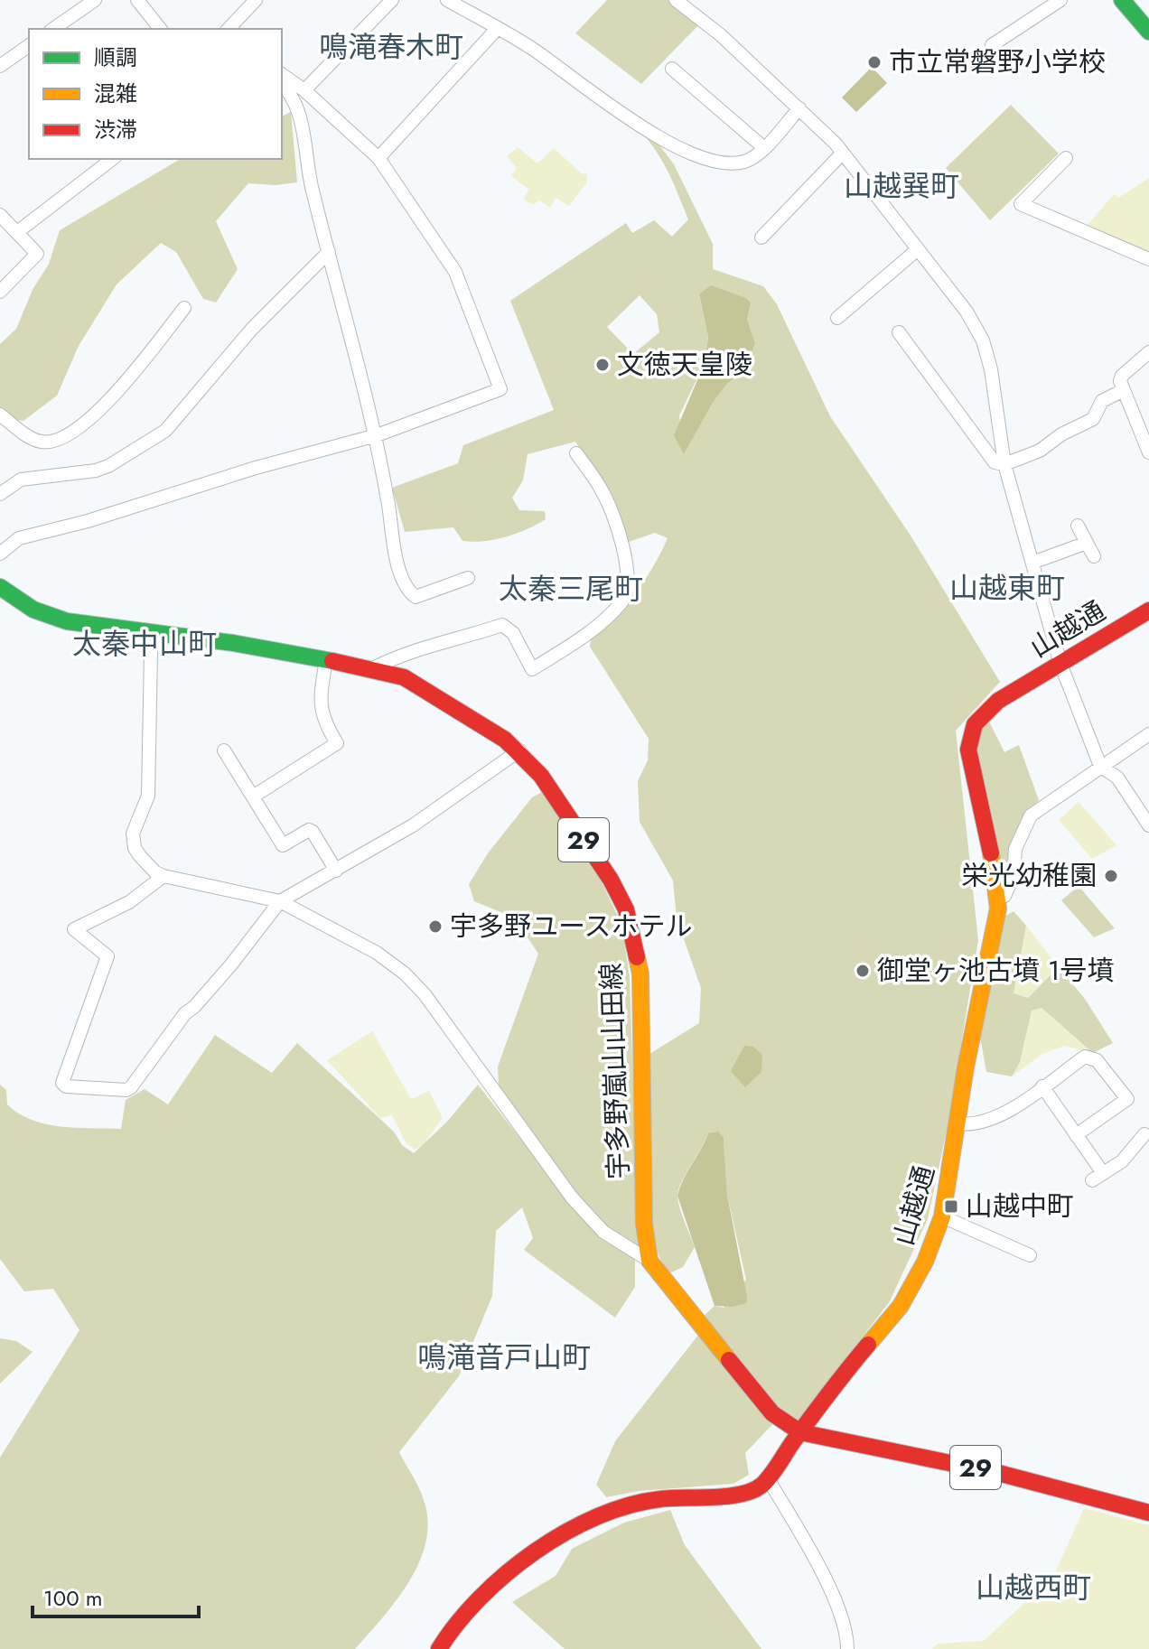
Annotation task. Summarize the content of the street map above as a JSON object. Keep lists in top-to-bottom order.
{
  "streets": {
    "main road": ["山越通", "29", "宇多野嵐山山田線"]
  },
  "crossings": [
    ["山越通", "29"],
    ["29", "宇多野嵐山山田線"]
  ],
  "districts": [
    "鳴滝春木町",
    "山越巽町",
    "山越東町",
    "太秦三尾町",
    "太秦中山町",
    "鳴滝音戸山町",
    "山越西町"
  ],
  "places": {
    "other": [
      "市立常磐野小学校",
      "文徳天皇陵",
      "栄光幼稚園",
      "宇多野ユースホテル",
      "御堂ヶ池古墳 1号墳"
    ],
    "transit": ["山越中町"]
  },
  "legend": ["順調", "混雑", "渋滞"],
  "scale_bar": "100 m"
}
